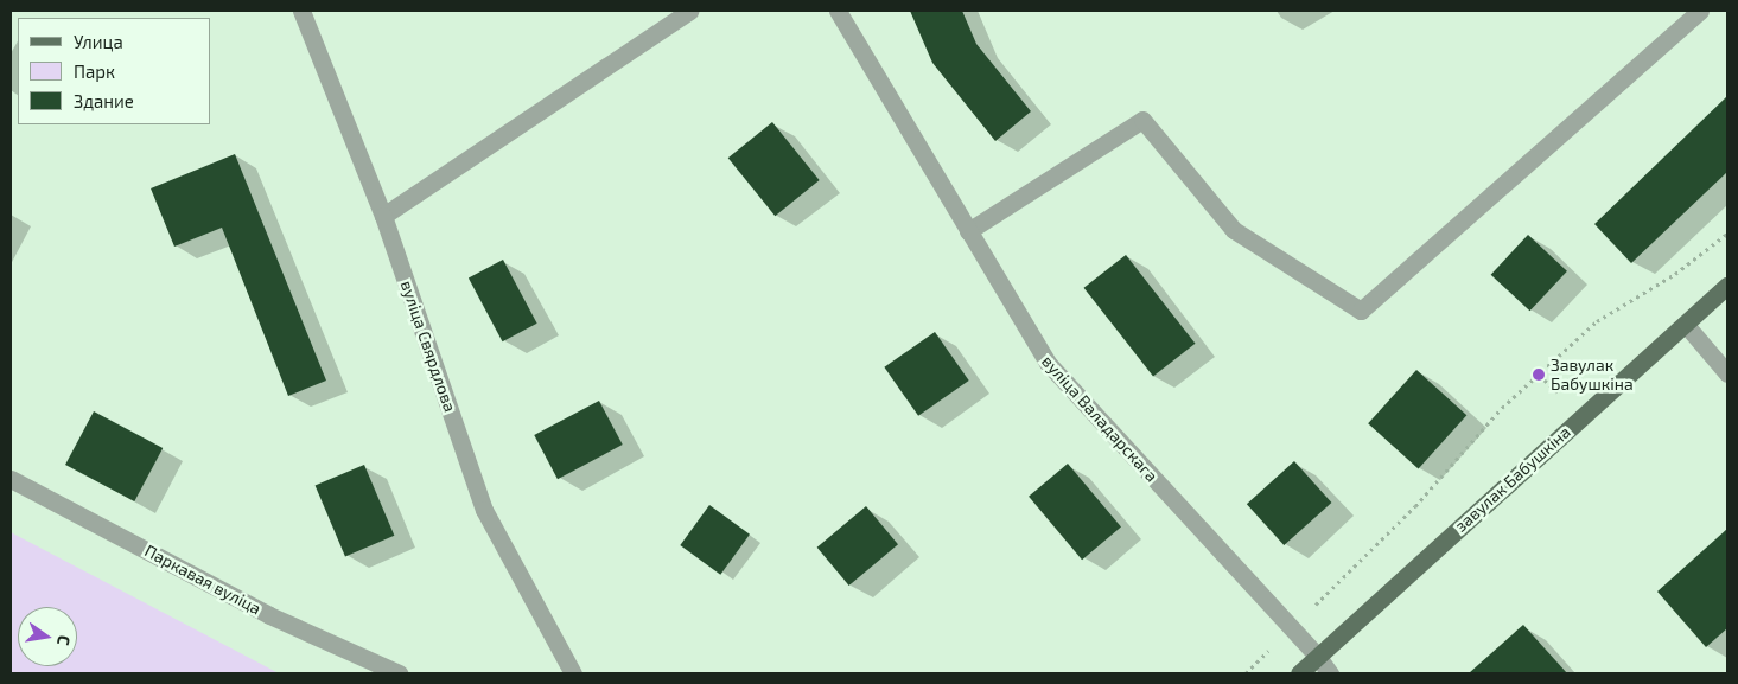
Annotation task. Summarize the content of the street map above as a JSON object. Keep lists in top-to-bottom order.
{
  "streets": {
    "main road": ["завулак Бабушкіна"],
    "street": ["вуліца Свярдлова", "вуліца Валадарскага", "Паркавая вуліца"]
  },
  "crossings": [
    ["вуліца Валадарскага", "завулак Бабушкіна"]
  ],
  "places": ["Завулак Бабушкіна"],
  "legend": ["Улица", "Парк", "Здание"],
  "north": "right"
}
